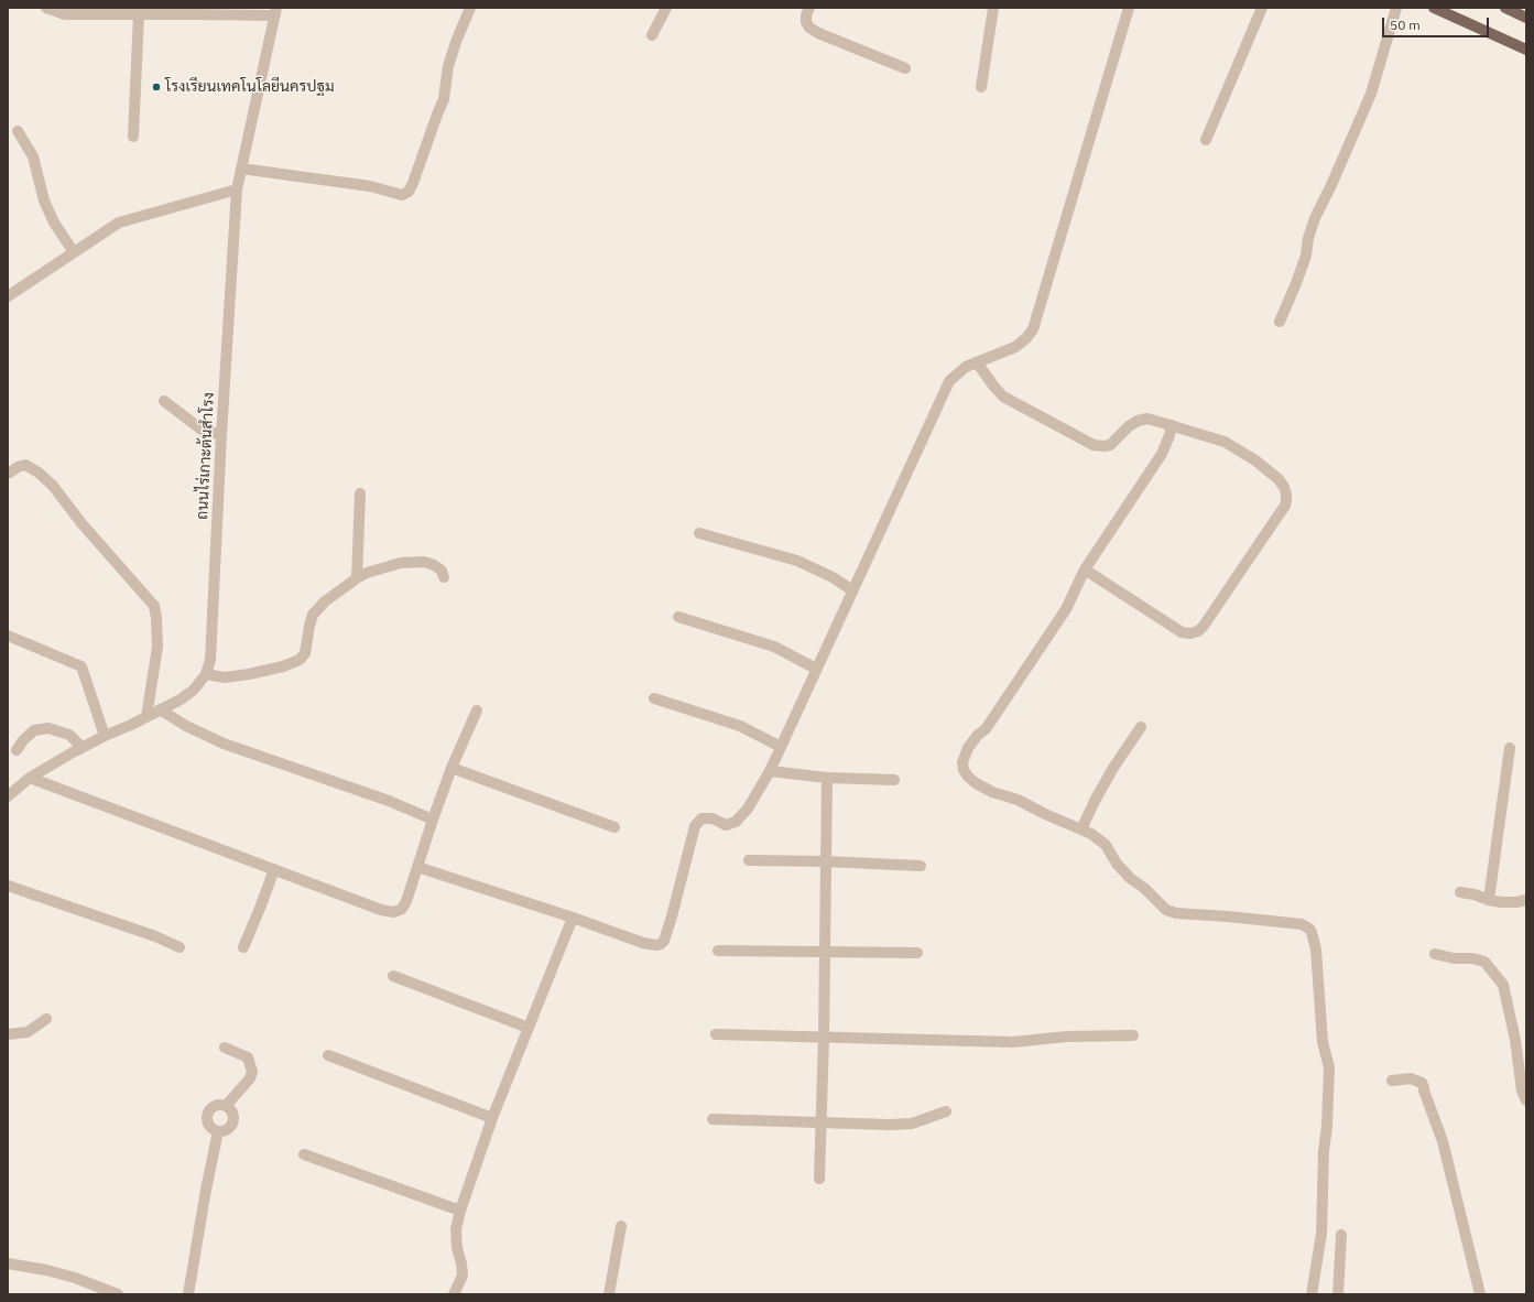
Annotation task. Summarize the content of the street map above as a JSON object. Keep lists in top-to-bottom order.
{
  "streets": {
    "street": ["ถนนไร่เกาะต้นสำโรง"]
  },
  "places": ["โรงเรียนเทคโนโลยีนครปฐม"],
  "scale_bar": "50 m"
}
